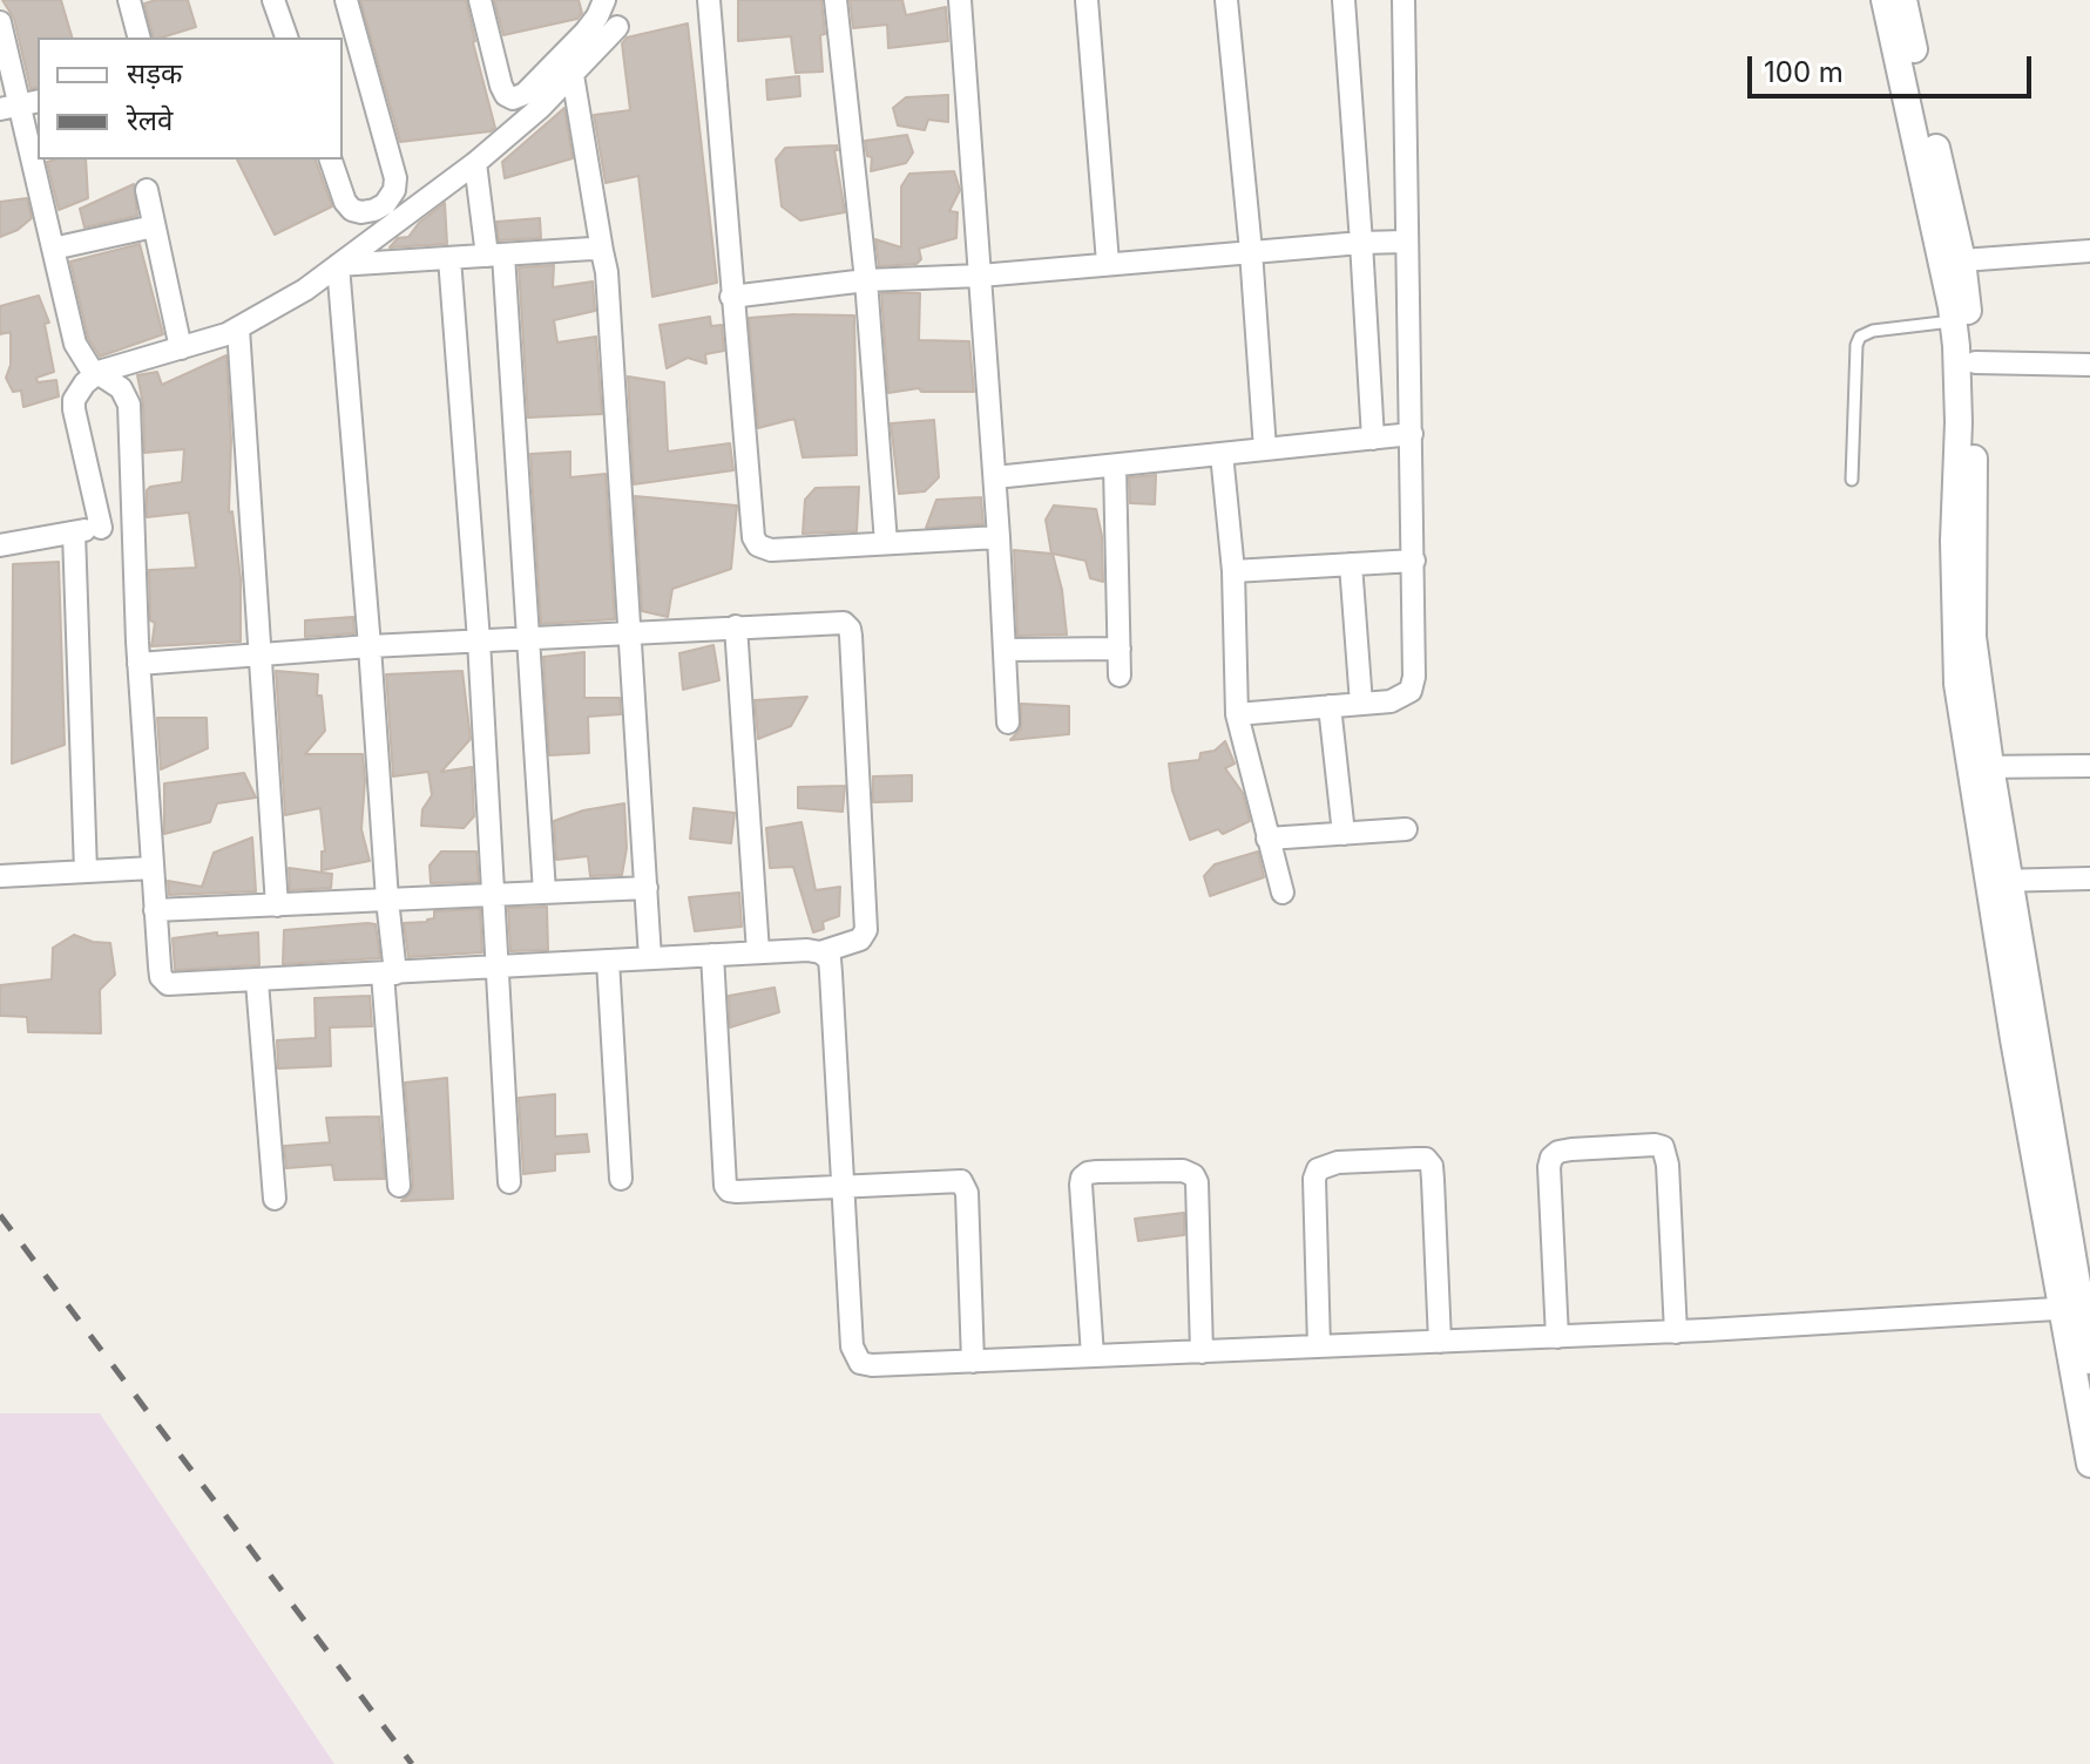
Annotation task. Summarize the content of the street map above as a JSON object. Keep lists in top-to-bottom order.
{
  "legend": ["सड़क", "रेलवे"],
  "scale_bar": "100 m"
}
